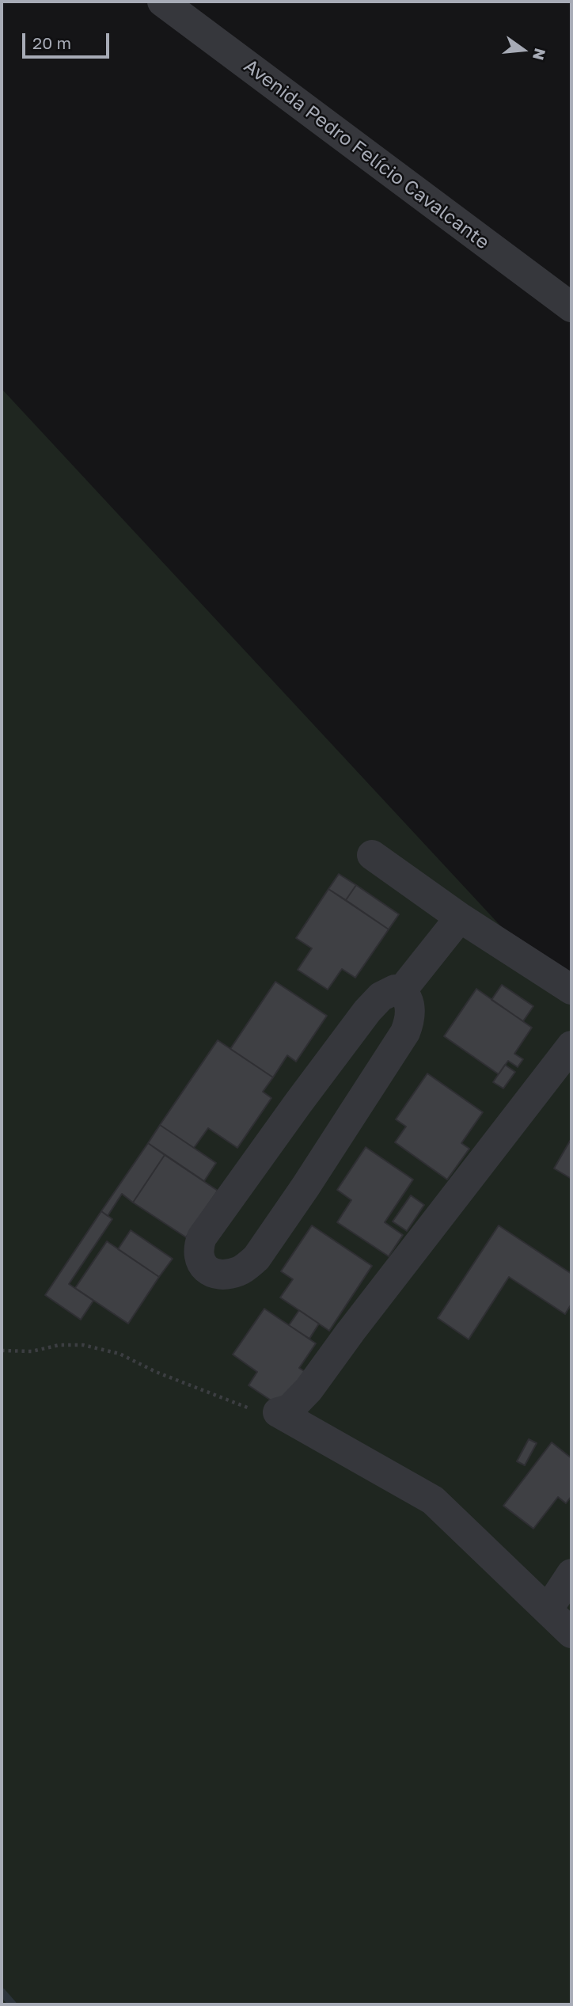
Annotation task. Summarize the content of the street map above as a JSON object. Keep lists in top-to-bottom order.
{
  "streets": {
    "street": ["Avenida Pedro Felício Cavalcante"]
  },
  "scale_bar": "20 m",
  "north": "right"
}
